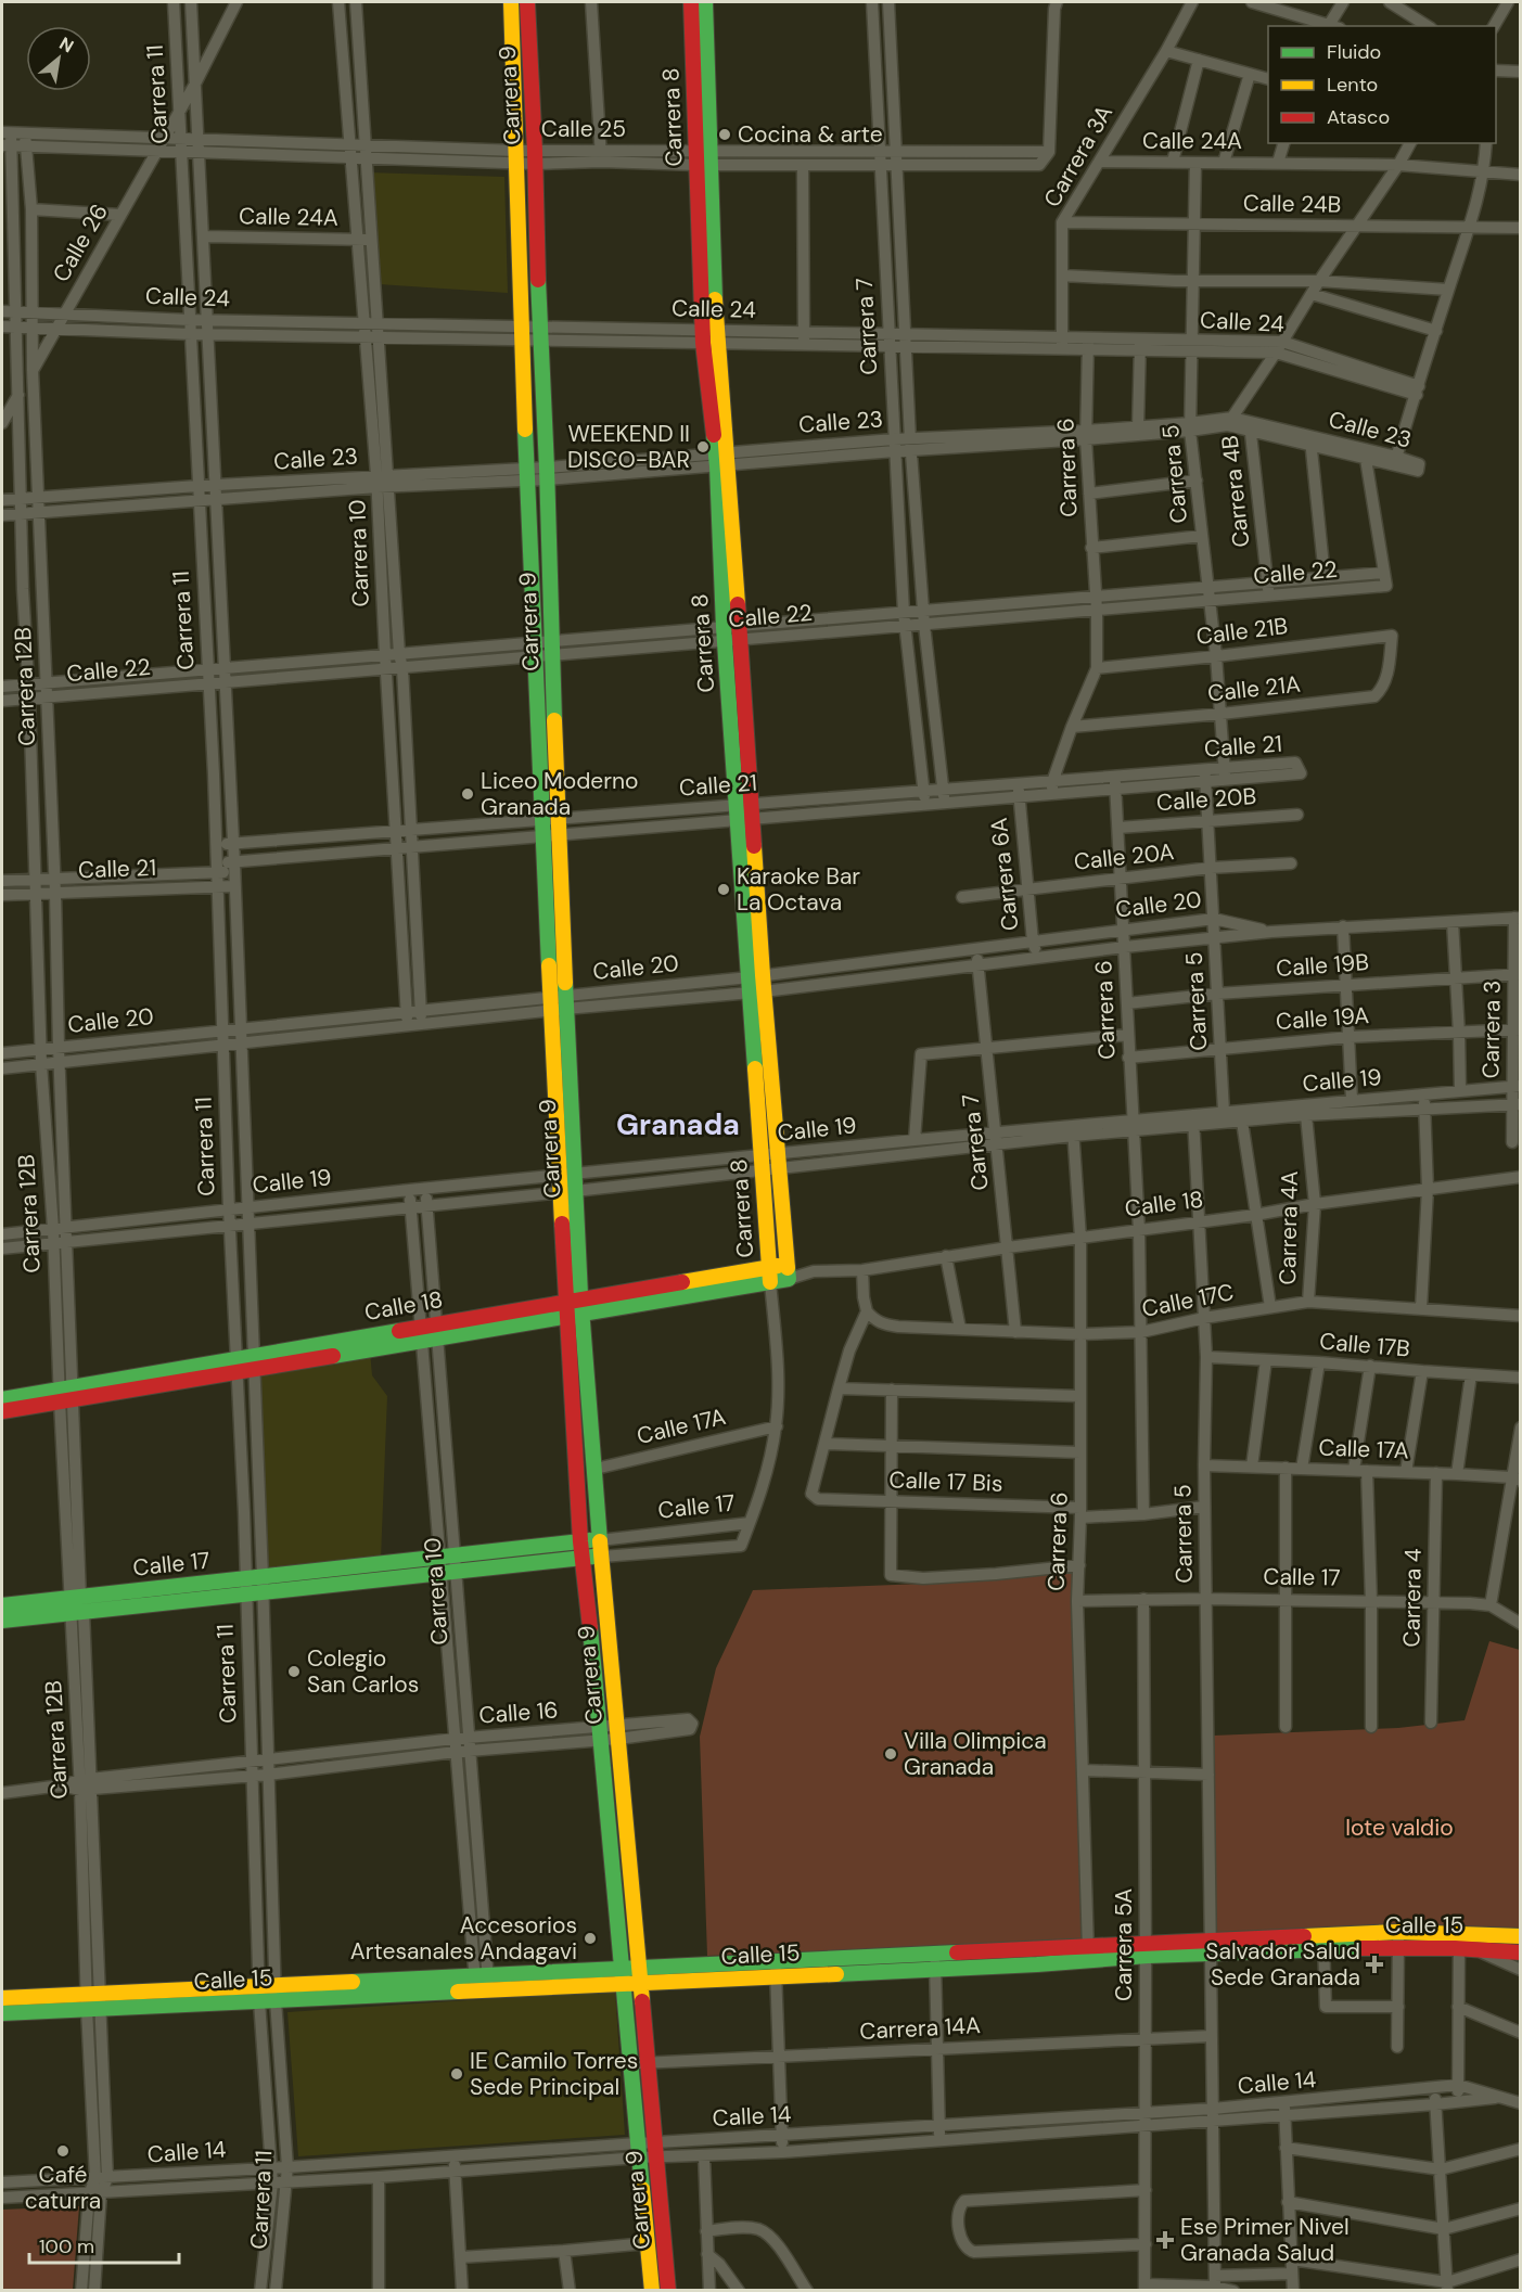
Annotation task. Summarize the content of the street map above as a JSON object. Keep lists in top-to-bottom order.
{
  "streets": {
    "street": [
      "Carrera 11",
      "Carrera 9",
      "Carrera 8",
      "Calle 25",
      "Calle 24A",
      "Carrera 3A",
      "Calle 24B",
      "Calle 26",
      "Calle 24",
      "Carrera 7",
      "Calle 23",
      "Carrera 6",
      "Carrera 5",
      "Carrera 4B",
      "Carrera 10",
      "Calle 22",
      "Calle 21B",
      "Carrera 12B",
      "Calle 21A",
      "Calle 21",
      "Calle 20B",
      "Calle 20A",
      "Carrera 6A",
      "Calle 20",
      "Calle 19B",
      "Calle 19A",
      "Carrera 3",
      "Calle 19",
      "Calle 18",
      "Carrera 4A",
      "Calle 17C",
      "Calle 17B",
      "Calle 17A",
      "Calle 17 Bis",
      "Calle 17",
      "Carrera 4",
      "Calle 16",
      "Calle 15",
      "Carrera 5A",
      "Carrera 14A",
      "Calle 14"
    ]
  },
  "crossings": [
    ["Carrera 11", "Calle 25"],
    ["Carrera 11", "Calle 24A"],
    ["Carrera 11", "Calle 26"],
    ["Carrera 11", "Calle 24"],
    ["Carrera 11", "Calle 23"],
    ["Carrera 11", "Calle 22"],
    ["Carrera 11", "Calle 21"],
    ["Carrera 11", "Calle 20"],
    ["Carrera 11", "Calle 19"],
    ["Carrera 11", "Calle 18"],
    ["Carrera 11", "Calle 17"],
    ["Carrera 11", "Calle 16"],
    ["Carrera 11", "Calle 15"],
    ["Carrera 11", "Calle 14"],
    ["Carrera 9", "Calle 25"],
    ["Carrera 9", "Calle 24"],
    ["Carrera 9", "Calle 23"],
    ["Carrera 9", "Calle 22"],
    ["Carrera 9", "Calle 21"],
    ["Carrera 9", "Calle 20"],
    ["Carrera 9", "Calle 19"],
    ["Carrera 9", "Calle 18"],
    ["Carrera 9", "Calle 17A"],
    ["Carrera 9", "Calle 17"],
    ["Carrera 9", "Calle 16"],
    ["Carrera 9", "Calle 15"],
    ["Carrera 9", "Carrera 14A"],
    ["Carrera 9", "Calle 14"],
    ["Carrera 8", "Calle 25"],
    ["Carrera 8", "Calle 24"],
    ["Carrera 8", "Calle 23"],
    ["Carrera 8", "Calle 22"],
    ["Carrera 8", "Calle 21"],
    ["Carrera 8", "Calle 20"],
    ["Carrera 8", "Calle 19"],
    ["Carrera 8", "Calle 18"],
    ["Calle 25", "Calle 26"],
    ["Calle 25", "Carrera 7"],
    ["Calle 25", "Carrera 10"],
    ["Calle 25", "Carrera 12B"],
    ["Calle 24A", "Carrera 3A"],
    ["Calle 24A", "Carrera 5"],
    ["Calle 24A", "Carrera 10"],
    ["Carrera 3A", "Calle 24B"],
    ["Carrera 3A", "Calle 24"],
    ["Calle 24B", "Carrera 5"],
    ["Calle 26", "Calle 24"],
    ["Calle 26", "Carrera 12B"],
    ["Calle 24", "Carrera 7"],
    ["Calle 24", "Calle 23"],
    ["Calle 24", "Carrera 6"],
    ["Calle 24", "Carrera 5"],
    ["Calle 24", "Carrera 10"],
    ["Calle 24", "Carrera 12B"],
    ["Carrera 7", "Calle 23"],
    ["Carrera 7", "Calle 22"],
    ["Carrera 7", "Calle 21"],
    ["Carrera 7", "Calle 20"],
    ["Carrera 7", "Calle 19"],
    ["Carrera 7", "Calle 18"],
    ["Carrera 7", "Calle 17C"],
    ["Calle 23", "Carrera 6"],
    ["Calle 23", "Carrera 5"],
    ["Calle 23", "Carrera 4B"],
    ["Calle 23", "Carrera 10"],
    ["Calle 23", "Carrera 12B"],
    ["Carrera 6", "Calle 22"],
    ["Carrera 6", "Calle 21B"],
    ["Carrera 6", "Calle 21"],
    ["Carrera 6", "Calle 20B"],
    ["Carrera 6", "Calle 20A"],
    ["Carrera 6", "Calle 20"],
    ["Carrera 6", "Calle 19B"],
    ["Carrera 6", "Calle 19A"],
    ["Carrera 6", "Calle 19"],
    ["Carrera 6", "Calle 18"],
    ["Carrera 6", "Calle 17C"],
    ["Carrera 6", "Calle 17 Bis"],
    ["Carrera 6", "Calle 17"],
    ["Carrera 6", "Calle 15"],
    ["Carrera 5", "Calle 22"],
    ["Carrera 5", "Calle 21B"],
    ["Carrera 5", "Calle 21A"],
    ["Carrera 5", "Calle 21"],
    ["Carrera 5", "Calle 20B"],
    ["Carrera 5", "Calle 20A"],
    ["Carrera 5", "Calle 20"],
    ["Carrera 5", "Calle 19B"],
    ["Carrera 5", "Calle 19A"],
    ["Carrera 5", "Calle 19"],
    ["Carrera 5", "Calle 18"],
    ["Carrera 5", "Calle 17C"],
    ["Carrera 5", "Calle 17B"],
    ["Carrera 5", "Calle 17A"],
    ["Carrera 5", "Calle 17"],
    ["Carrera 5", "Calle 15"],
    ["Carrera 5", "Carrera 14A"],
    ["Carrera 5", "Calle 14"],
    ["Carrera 4B", "Calle 22"],
    ["Carrera 10", "Calle 22"],
    ["Carrera 10", "Calle 21"],
    ["Carrera 10", "Calle 20"],
    ["Carrera 10", "Calle 19"],
    ["Carrera 10", "Calle 18"],
    ["Carrera 10", "Calle 17"],
    ["Carrera 10", "Calle 16"],
    ["Carrera 10", "Calle 15"],
    ["Calle 22", "Carrera 12B"],
    ["Calle 21B", "Calle 21A"],
    ["Carrera 12B", "Calle 21"],
    ["Carrera 12B", "Calle 20"],
    ["Carrera 12B", "Calle 19"],
    ["Carrera 12B", "Calle 18"],
    ["Carrera 12B", "Calle 17"],
    ["Carrera 12B", "Calle 16"],
    ["Carrera 12B", "Calle 15"],
    ["Carrera 12B", "Calle 14"],
    ["Calle 21", "Carrera 6A"],
    ["Calle 20A", "Carrera 6A"],
    ["Carrera 6A", "Calle 20"],
    ["Calle 20", "Carrera 3"],
    ["Calle 19B", "Carrera 3"],
    ["Calle 19A", "Carrera 3"],
    ["Carrera 3", "Calle 19"],
    ["Calle 19", "Carrera 4A"],
    ["Calle 18", "Carrera 4A"],
    ["Carrera 4A", "Calle 17C"],
    ["Calle 17A", "Carrera 4"],
    ["Calle 17", "Carrera 4"],
    ["Calle 17", "Carrera 5A"],
    ["Calle 15", "Carrera 5A"],
    ["Carrera 5A", "Carrera 14A"],
    ["Carrera 5A", "Calle 14"]
  ],
  "districts": ["Granada"],
  "parks": ["lote valdio"],
  "places": {
    "other": [
      "Cocina & arte",
      "WEEKEND II DISCO-BAR",
      "Liceo Moderno Granada",
      "Karaoke Bar La Octava",
      "Colegio San Carlos",
      "Villa Olimpica Granada",
      "Accesorios Artesanales Andagavi",
      "IE Camilo Torres Sede Principal",
      "Café caturra"
    ],
    "health": ["Salvador Salud Sede Granada", "Ese Primer Nivel Granada Salud"]
  },
  "legend": ["Fluido", "Lento", "Atasco"],
  "scale_bar": "100 m",
  "north": "top right"
}
